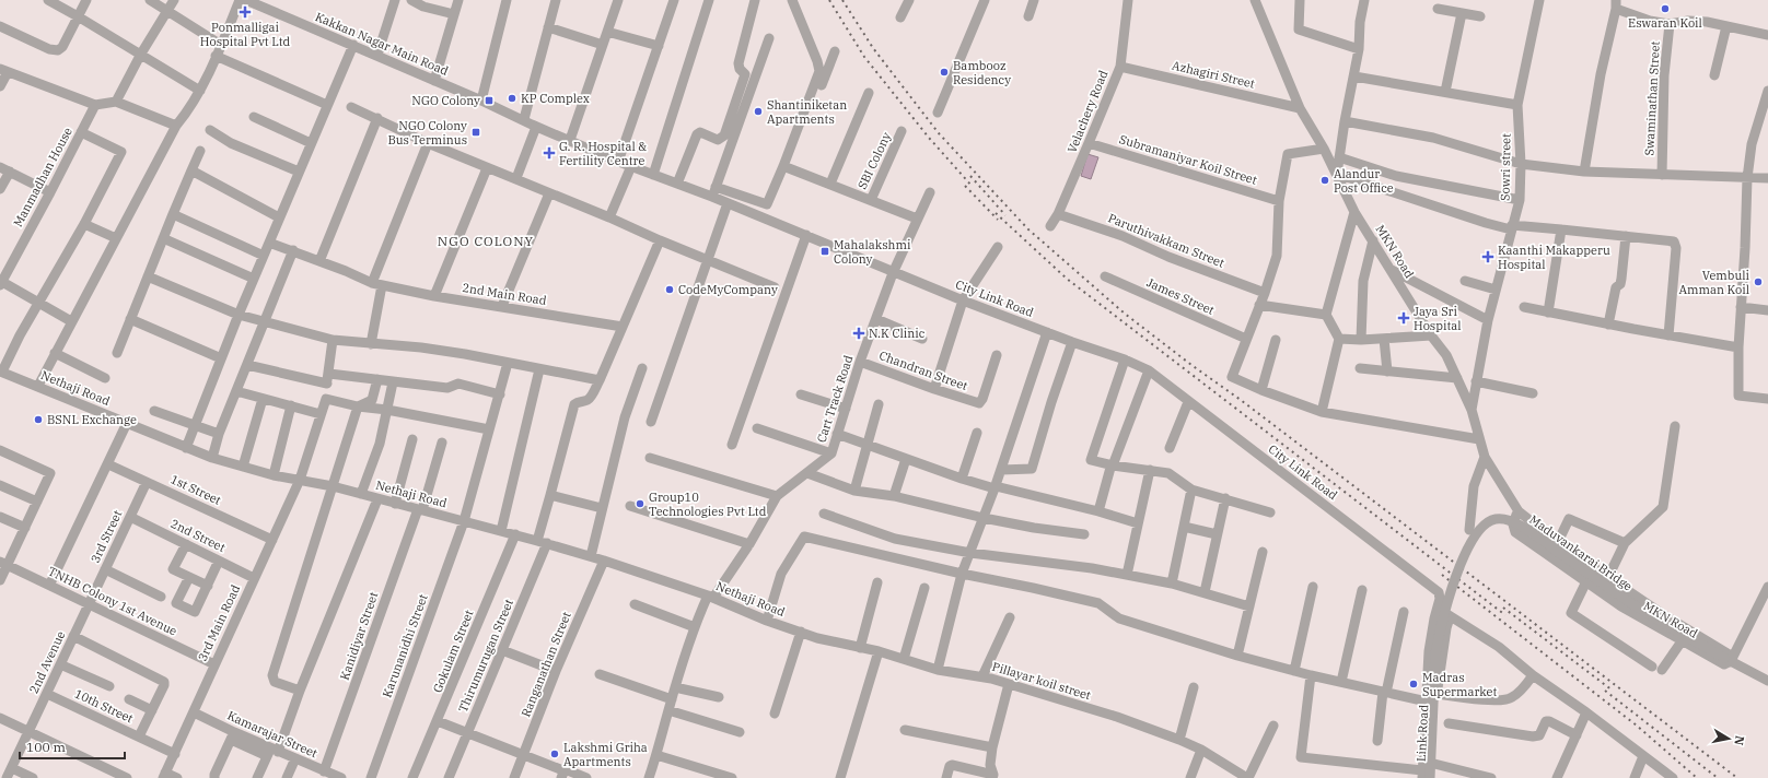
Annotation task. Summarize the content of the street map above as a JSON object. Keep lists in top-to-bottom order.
{
  "streets": {
    "street": [
      "Kakkan Nagar Main Road",
      "Azhagiri Street",
      "Swaminathan Street",
      "Velachery Road",
      "Subramaniyar Koil Street",
      "SBI Colony",
      "Sowri street",
      "Manmadhan House",
      "Paruthivakkam Street",
      "MKN Road",
      "2nd Main Road",
      "James Street",
      "City Link Road",
      "Chandran Street",
      "Nethaji Road",
      "Cart Track Road",
      "1st Street",
      "2nd Street",
      "3rd Street",
      "Maduvankarai Bridge",
      "TNHB Colony 1st Avenue",
      "3rd Main Road",
      "Kanidiyar Street",
      "Karunanidhi Street",
      "Gokulam Street",
      "Thirumurugan Street",
      "2nd Avenue",
      "Ranganathan Street",
      "Pillayar koil street",
      "10th Street",
      "Link Road",
      "Kamarajar Street"
    ]
  },
  "crossings": [
    ["Kakkan Nagar Main Road", "City Link Road"],
    ["Azhagiri Street", "Velachery Road"],
    ["Azhagiri Street", "MKN Road"],
    ["Velachery Road", "Subramaniyar Koil Street"],
    ["Velachery Road", "Paruthivakkam Street"],
    ["Sowri street", "MKN Road"],
    ["MKN Road", "Maduvankarai Bridge"],
    ["City Link Road", "Cart Track Road"],
    ["City Link Road", "Link Road"],
    ["Chandran Street", "Cart Track Road"],
    ["Nethaji Road", "Cart Track Road"],
    ["Nethaji Road", "3rd Main Road"],
    ["Nethaji Road", "Kanidiyar Street"],
    ["Nethaji Road", "Karunanidhi Street"],
    ["Nethaji Road", "Gokulam Street"],
    ["Nethaji Road", "Thirumurugan Street"],
    ["Nethaji Road", "Ranganathan Street"],
    ["Nethaji Road", "Pillayar koil street"],
    ["1st Street", "3rd Street"],
    ["1st Street", "3rd Main Road"],
    ["2nd Street", "3rd Street"],
    ["2nd Street", "3rd Main Road"],
    ["3rd Street", "TNHB Colony 1st Avenue"],
    ["3rd Street", "2nd Avenue"],
    ["TNHB Colony 1st Avenue", "3rd Main Road"],
    ["TNHB Colony 1st Avenue", "2nd Avenue"],
    ["3rd Main Road", "10th Street"],
    ["3rd Main Road", "Kamarajar Street"],
    ["Kanidiyar Street", "Kamarajar Street"],
    ["2nd Avenue", "10th Street"]
  ],
  "districts": ["NGO COLONY"],
  "places": {
    "other": [
      "Eswaran Koil",
      "Bambooz Residency",
      "KP Complex",
      "Shantiniketan Apartments",
      "Alandur Post Office",
      "Vembuli Amman Koil",
      "CodeMyCompany",
      "BSNL Exchange",
      "Group10 Technologies Pvt Ltd",
      "Madras Supermarket",
      "Lakshmi Griha Apartments"
    ],
    "health": [
      "Ponmalligai Hospital Pvt Ltd",
      "G. R. Hospital & Fertility Centre",
      "Kaanthi Makapperu Hospital",
      "Jaya Sri Hospital",
      "N.K Clinic"
    ],
    "transit": ["NGO Colony", "NGO Colony Bus Terminus", "Mahalakshmi Colony"]
  },
  "scale_bar": "100 m",
  "north": "right"
}
